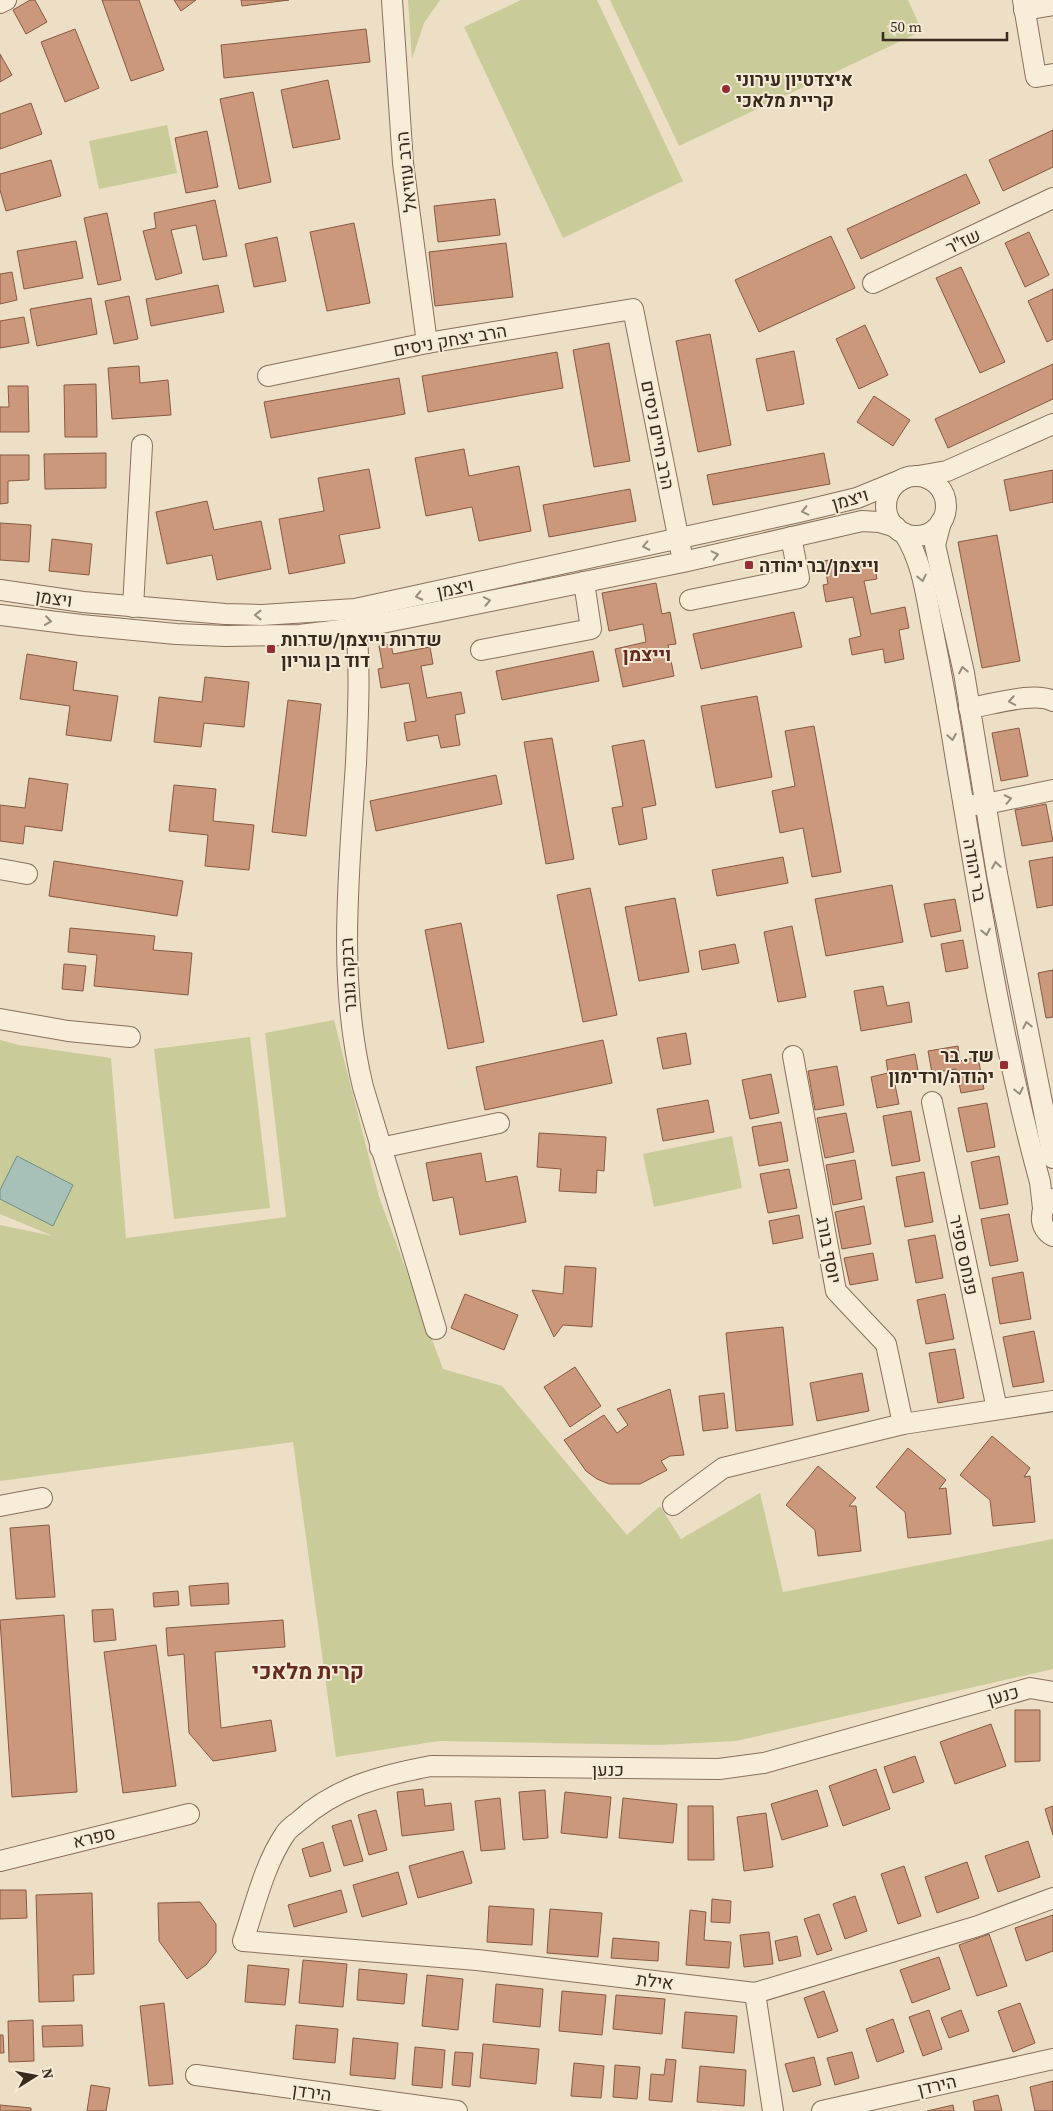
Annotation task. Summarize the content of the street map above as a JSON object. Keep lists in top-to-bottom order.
{
  "streets": {
    "street": [
      "הרב עוזיאל",
      "שז\"ר",
      "הרב יצחק ניסים",
      "הרב חיים ניסים",
      "ויצמן",
      "בר יהודה",
      "רבקה גובר",
      "יוסף בורג",
      "פנחס ספיר",
      "כנען",
      "ספרא",
      "אילת",
      "הירדן"
    ]
  },
  "crossings": [
    ["הרב עוזיאל", "הרב יצחק ניסים"],
    ["הרב יצחק ניסים", "הרב חיים ניסים"],
    ["הרב חיים ניסים", "ויצמן"],
    ["ויצמן", "בר יהודה"],
    ["ויצמן", "רבקה גובר"],
    ["כנען", "אילת"]
  ],
  "districts": ["וייצמן", "קרית מלאכי"],
  "places": {
    "other": ["איצדטיון עירוני קריית מלאכי"],
    "transit": ["וייצמן/בר יהודה", "שדרות וייצמן/שדרות דוד בן גוריון", "שד. בר יהודה/ורדימון"]
  },
  "scale_bar": "50 m",
  "north": "right"
}
